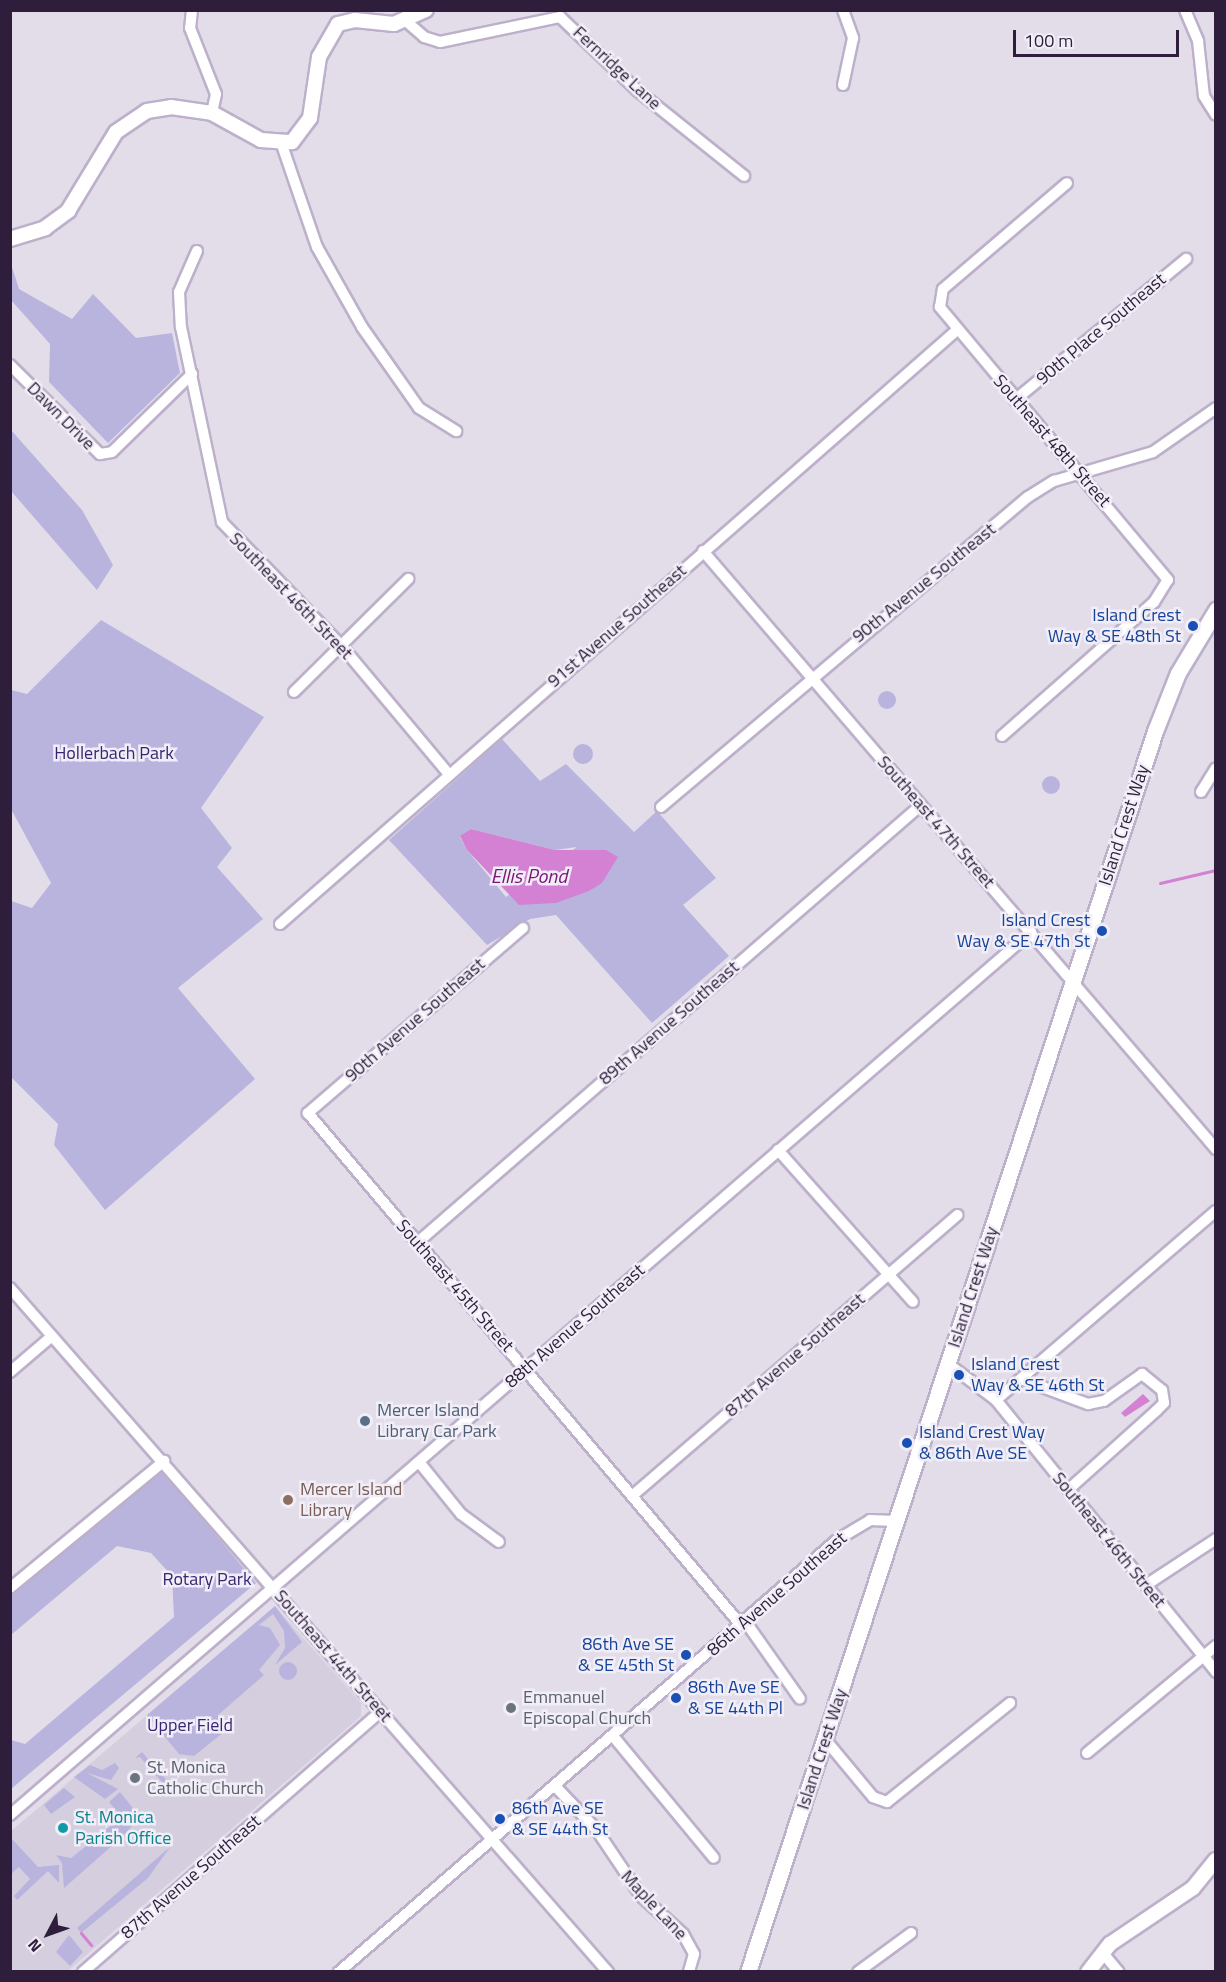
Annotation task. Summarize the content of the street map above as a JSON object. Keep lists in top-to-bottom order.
{
  "streets": {
    "main road": ["Island Crest Way"],
    "street": [
      "Fernridge Lane",
      "90th Place Southeast",
      "Dawn Drive",
      "Southeast 48th Street",
      "90th Avenue Southeast",
      "Southeast 46th Street",
      "91st Avenue Southeast",
      "Southeast 47th Street",
      "89th Avenue Southeast",
      "Southeast 45th Street",
      "88th Avenue Southeast",
      "87th Avenue Southeast",
      "86th Avenue Southeast",
      "Southeast 44th Street",
      "Maple Lane"
    ]
  },
  "crossings": [
    ["90th Place Southeast", "Southeast 48th Street"],
    ["Dawn Drive", "Southeast 46th Street"],
    ["Southeast 48th Street", "90th Avenue Southeast"],
    ["Southeast 48th Street", "91st Avenue Southeast"],
    ["90th Avenue Southeast", "Southeast 47th Street"],
    ["90th Avenue Southeast", "Southeast 45th Street"],
    ["Southeast 46th Street", "91st Avenue Southeast"],
    ["Southeast 46th Street", "Island Crest Way"],
    ["91st Avenue Southeast", "Southeast 47th Street"],
    ["Southeast 47th Street", "Island Crest Way"],
    ["Southeast 47th Street", "89th Avenue Southeast"],
    ["Southeast 47th Street", "88th Avenue Southeast"],
    ["Island Crest Way", "86th Avenue Southeast"],
    ["89th Avenue Southeast", "Southeast 45th Street"],
    ["Southeast 45th Street", "88th Avenue Southeast"],
    ["Southeast 45th Street", "87th Avenue Southeast"],
    ["Southeast 45th Street", "86th Avenue Southeast"],
    ["88th Avenue Southeast", "Southeast 44th Street"],
    ["87th Avenue Southeast", "Southeast 44th Street"],
    ["86th Avenue Southeast", "Southeast 44th Street"],
    ["86th Avenue Southeast", "Maple Lane"]
  ],
  "water": ["Ellis Pond"],
  "parks": ["Hollerbach Park", "Rotary Park", "Upper Field"],
  "places": [
    "Island Crest Way & SE 48th St",
    "Island Crest Way & SE 47th St",
    "Island Crest Way & SE 46th St",
    "Mercer Island Library Car Park",
    "Island Crest Way & 86th Ave SE",
    "Mercer Island Library",
    "86th Ave SE & SE 45th St",
    "86th Ave SE & SE 44th Pl",
    "Emmanuel Episcopal Church",
    "St. Monica Catholic Church",
    "86th Ave SE & SE 44th St",
    "St. Monica Parish Office"
  ],
  "scale_bar": "100 m",
  "north": "bottom left"
}
